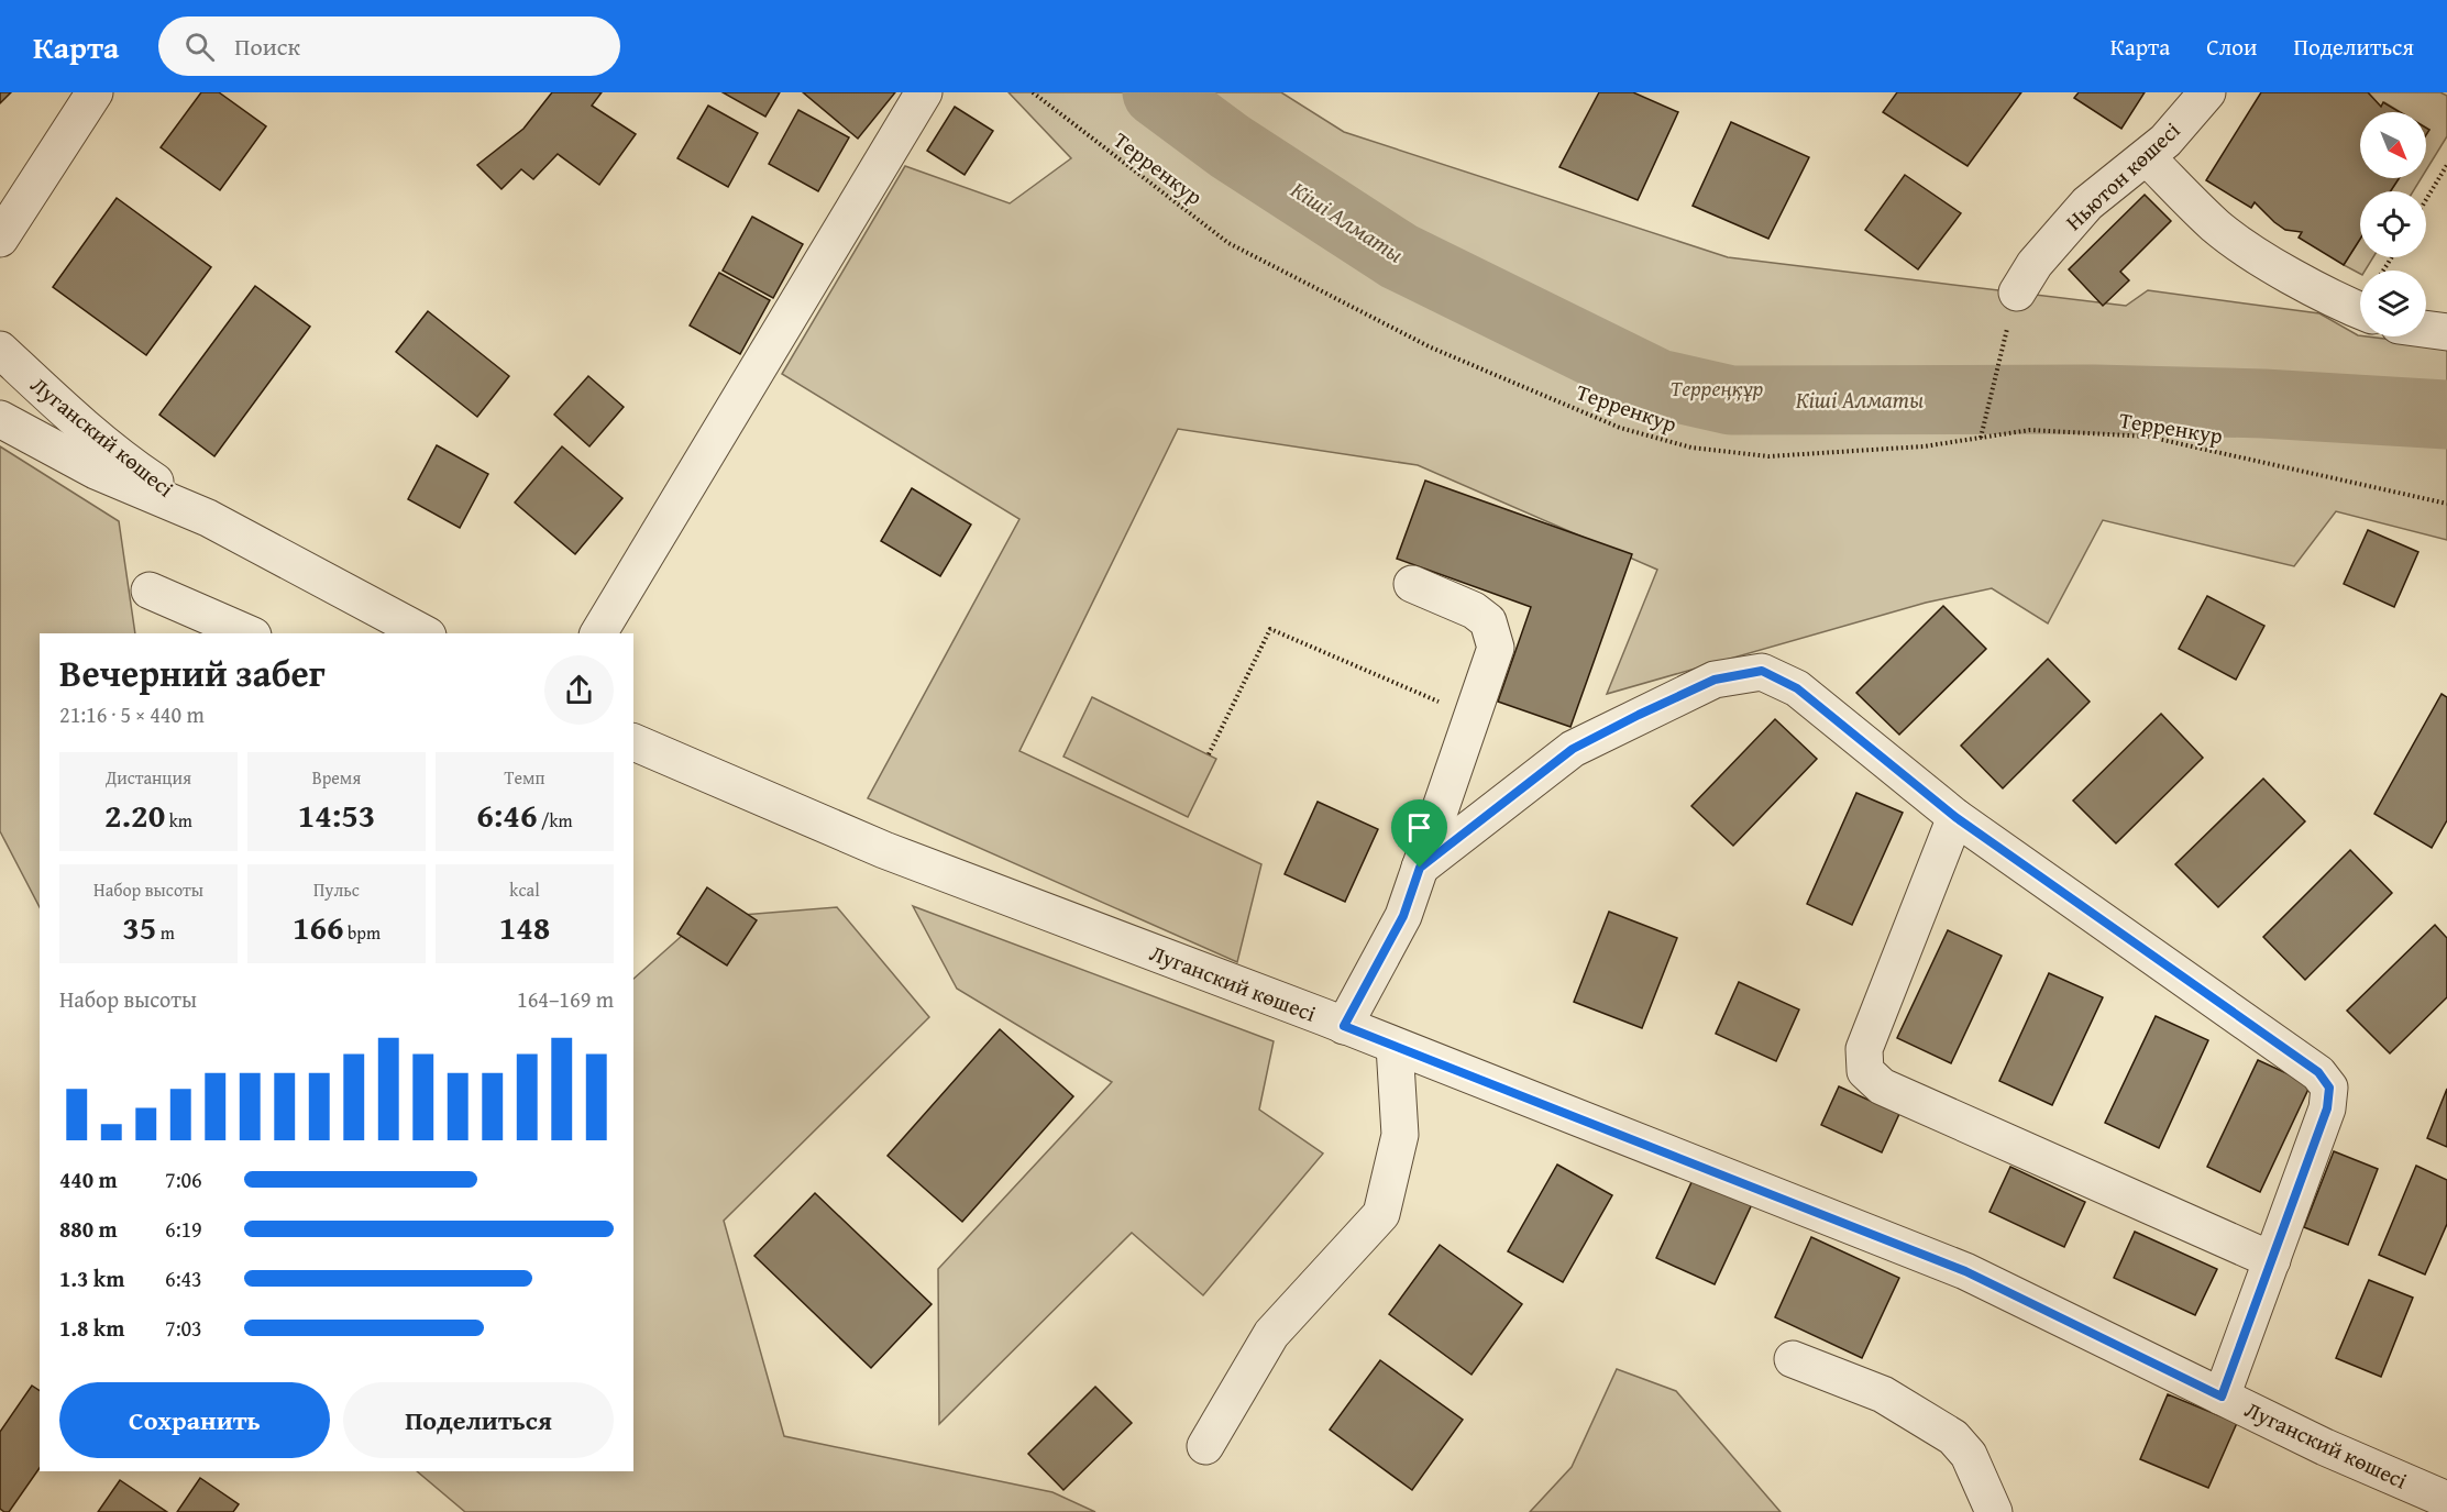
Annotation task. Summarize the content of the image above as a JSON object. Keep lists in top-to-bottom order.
{
  "streets": {
    "street": ["Ньютон көшесі", "Луганский көшесі"],
    "path": ["Терренкур"]
  },
  "water": ["Кіші Алматы"],
  "parks": ["Терреңқұр"],
  "north": "bottom right",
  "page": {
    "header": "Карта",
    "search": "Поиск",
    "nav": ["Карта", "Слои", "Поделиться"],
    "heading": ["Вечерний забег", "21:16 · 5 × 440 m"],
    "stats": [
      ["Дистанция", "2.20 km"],
      ["Время", "14:53"],
      ["Темп", "6:46 /km"],
      ["Набор высоты", "35 m"],
      ["Пульс", "166 bpm"],
      ["kcal", "148"]
    ],
    "chart": ["Набор высоты", "164–169 m"],
    "list": [
      {
        "name": "440 m",
        "note": "7:06"
      },
      {
        "name": "880 m",
        "note": "6:19"
      },
      {
        "name": "1.3 km",
        "note": "6:43"
      },
      {
        "name": "1.8 km",
        "note": "7:03"
      }
    ],
    "buttons": ["Сохранить", "Поделиться"]
  }
}
